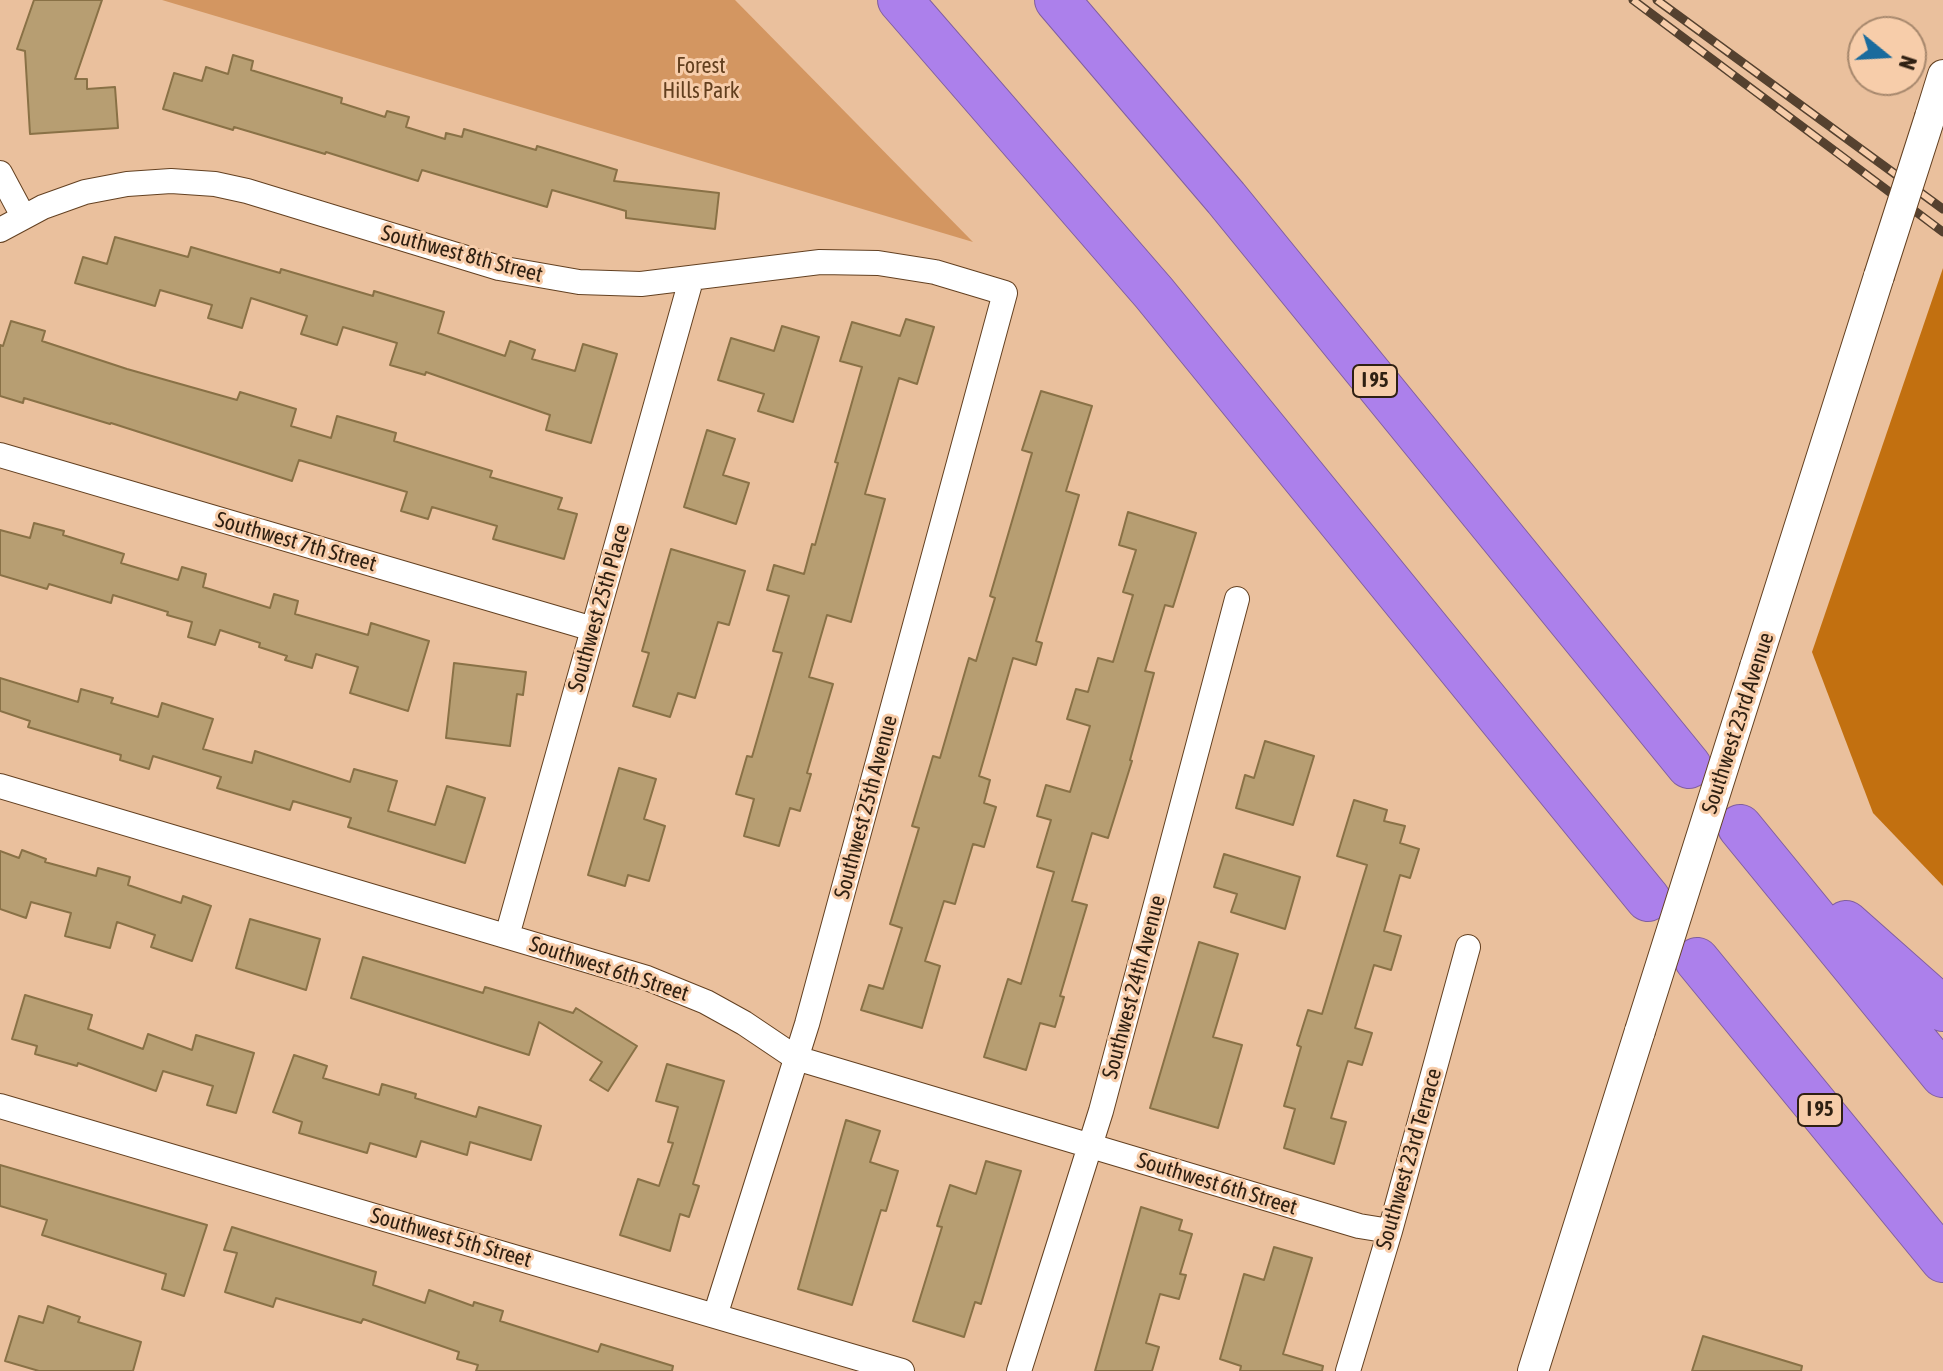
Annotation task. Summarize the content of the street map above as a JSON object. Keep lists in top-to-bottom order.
{
  "streets": {
    "highway": ["I 95"],
    "street": [
      "Southwest 8th Street",
      "Southwest 7th Street",
      "Southwest 25th Place",
      "Southwest 23rd Avenue",
      "Southwest 25th Avenue",
      "Southwest 6th Street",
      "Southwest 24th Avenue",
      "Southwest 23rd Terrace",
      "Southwest 5th Street"
    ]
  },
  "crossings": [
    ["Southwest 8th Street", "Southwest 25th Place"],
    ["Southwest 8th Street", "Southwest 25th Avenue"],
    ["Southwest 7th Street", "Southwest 25th Place"],
    ["Southwest 25th Place", "Southwest 6th Street"],
    ["Southwest 25th Avenue", "Southwest 6th Street"],
    ["Southwest 25th Avenue", "Southwest 5th Street"],
    ["Southwest 6th Street", "Southwest 24th Avenue"],
    ["Southwest 6th Street", "Southwest 23rd Terrace"]
  ],
  "parks": ["Forest Hills Park"],
  "north": "right"
}
